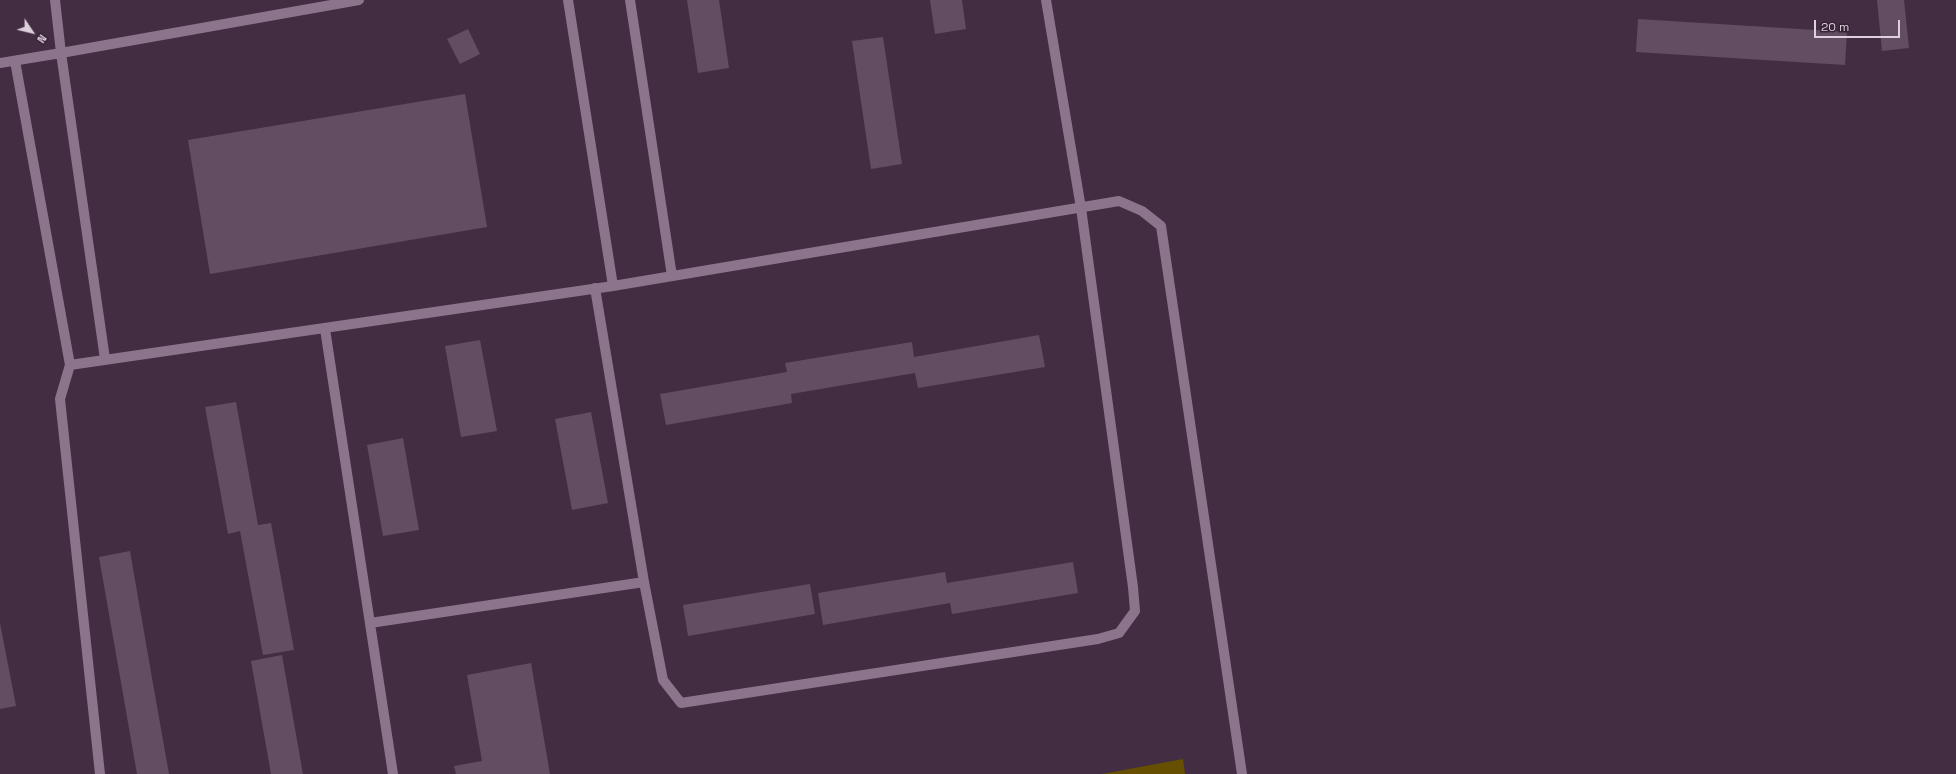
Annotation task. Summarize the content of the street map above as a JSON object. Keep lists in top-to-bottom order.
{
  "scale_bar": "20 m",
  "north": "bottom right"
}
